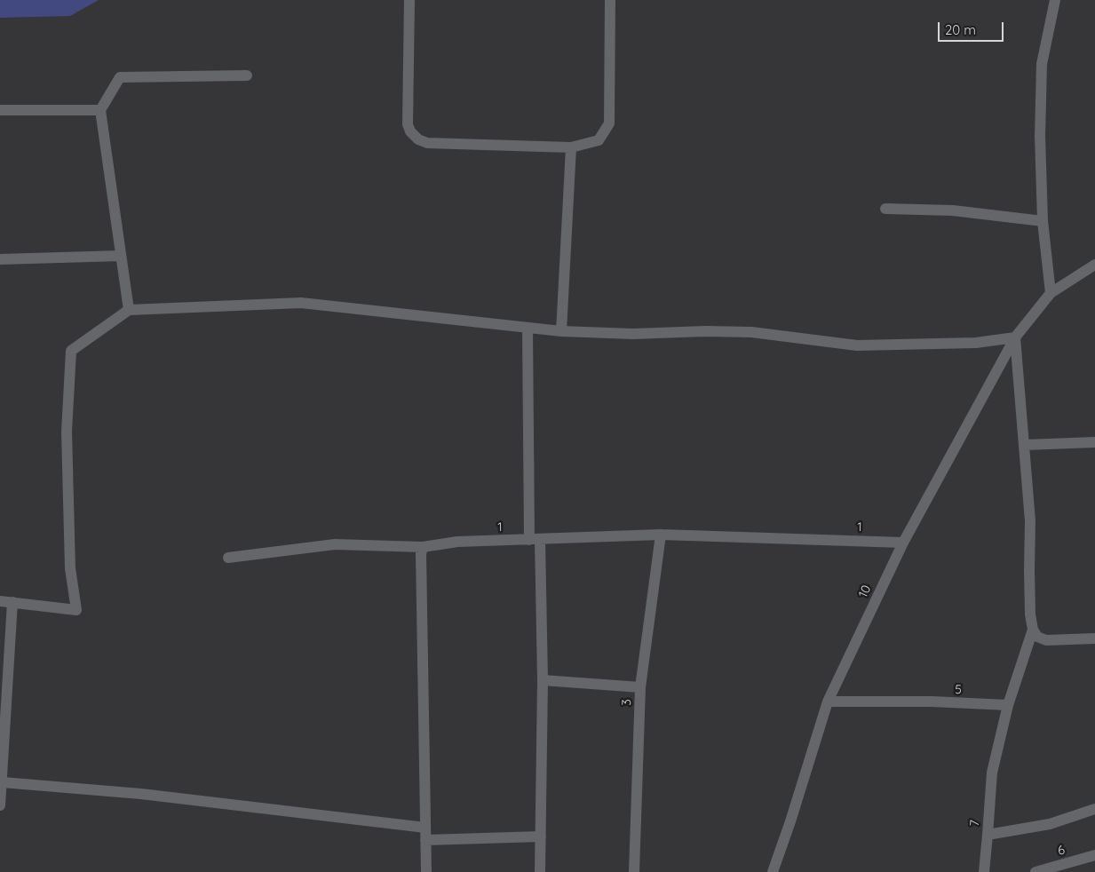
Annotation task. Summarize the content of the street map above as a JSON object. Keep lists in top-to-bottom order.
{
  "streets": {
    "street": [
      "1",
      "10",
      "5",
      "3",
      "7",
      "6"
    ]
  },
  "crossings": [
    ["1", "10"],
    ["1", "3"],
    ["10", "5"],
    ["5", "7"]
  ],
  "scale_bar": "20 m"
}
